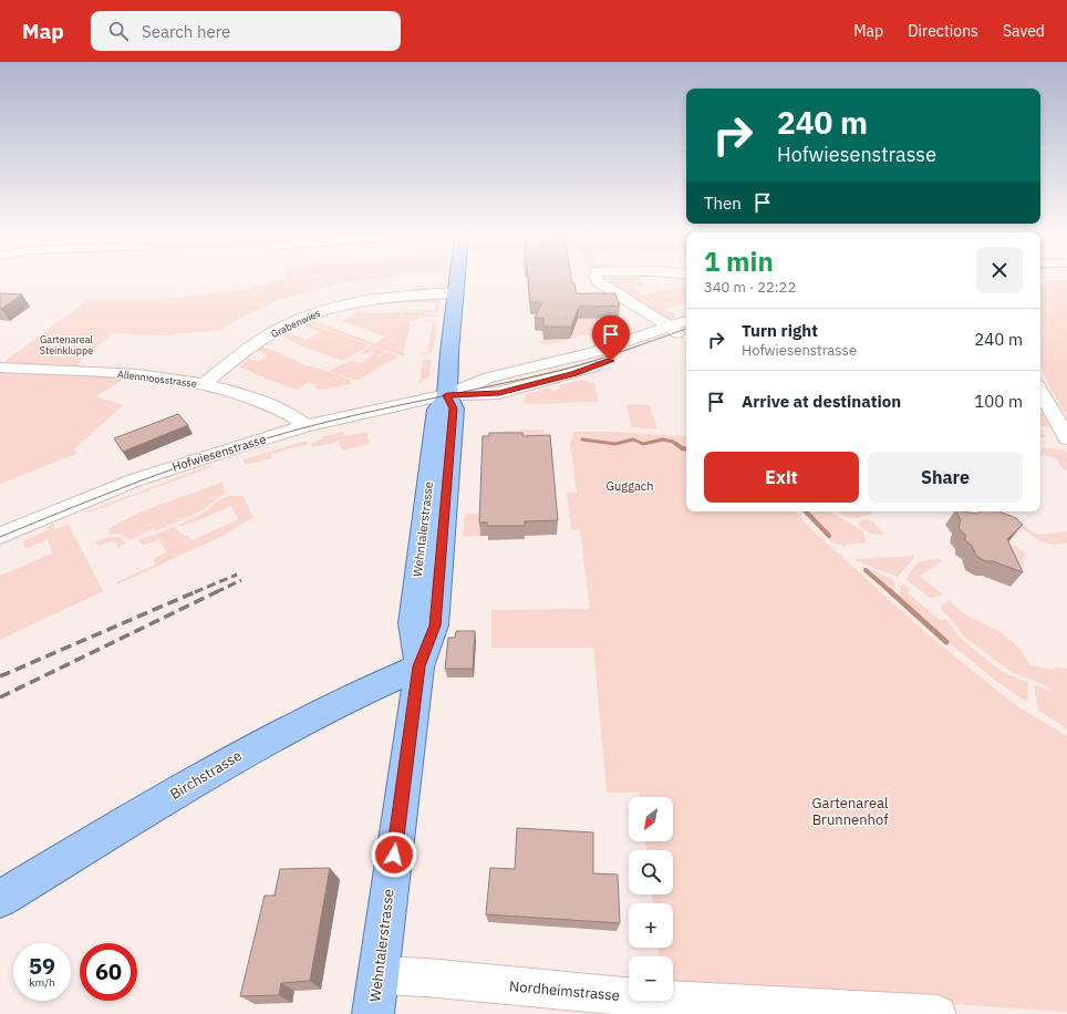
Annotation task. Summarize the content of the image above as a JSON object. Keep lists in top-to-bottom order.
{
  "streets": {
    "main road": ["Wehntalerstrasse", "Birchstrasse"],
    "street": [
      "Grabenwies",
      "Allenmoosstrasse",
      "Hofwiesenstrasse",
      "Nordheimstrasse"
    ]
  },
  "crossings": [
    ["Grabenwies", "Allenmoosstrasse"],
    ["Grabenwies", "Wehntalerstrasse"],
    ["Allenmoosstrasse", "Hofwiesenstrasse"],
    ["Hofwiesenstrasse", "Wehntalerstrasse"],
    ["Wehntalerstrasse", "Birchstrasse"],
    ["Wehntalerstrasse", "Nordheimstrasse"]
  ],
  "parks": ["Gartenareal Steinkluppe", "Guggach", "Gartenareal Brunnenhof"],
  "north": "bottom left",
  "page": {
    "header": "Map",
    "search": "Search here",
    "nav": ["Map", "Directions", "Saved"],
    "turn": ["240 m", "Hofwiesenstrasse"],
    "then": "Then",
    "heading": ["1 min", "340 m · 22:22"],
    "list": [
      {
        "name": "Turn right",
        "note": "Hofwiesenstrasse",
        "value": "240 m"
      },
      {
        "name": "Arrive at destination",
        "value": "100 m"
      }
    ],
    "buttons": ["Exit", "Share"],
    "map_buttons": ["+", "−"],
    "speed": "59 km/h",
    "limit": "60"
  }
}
